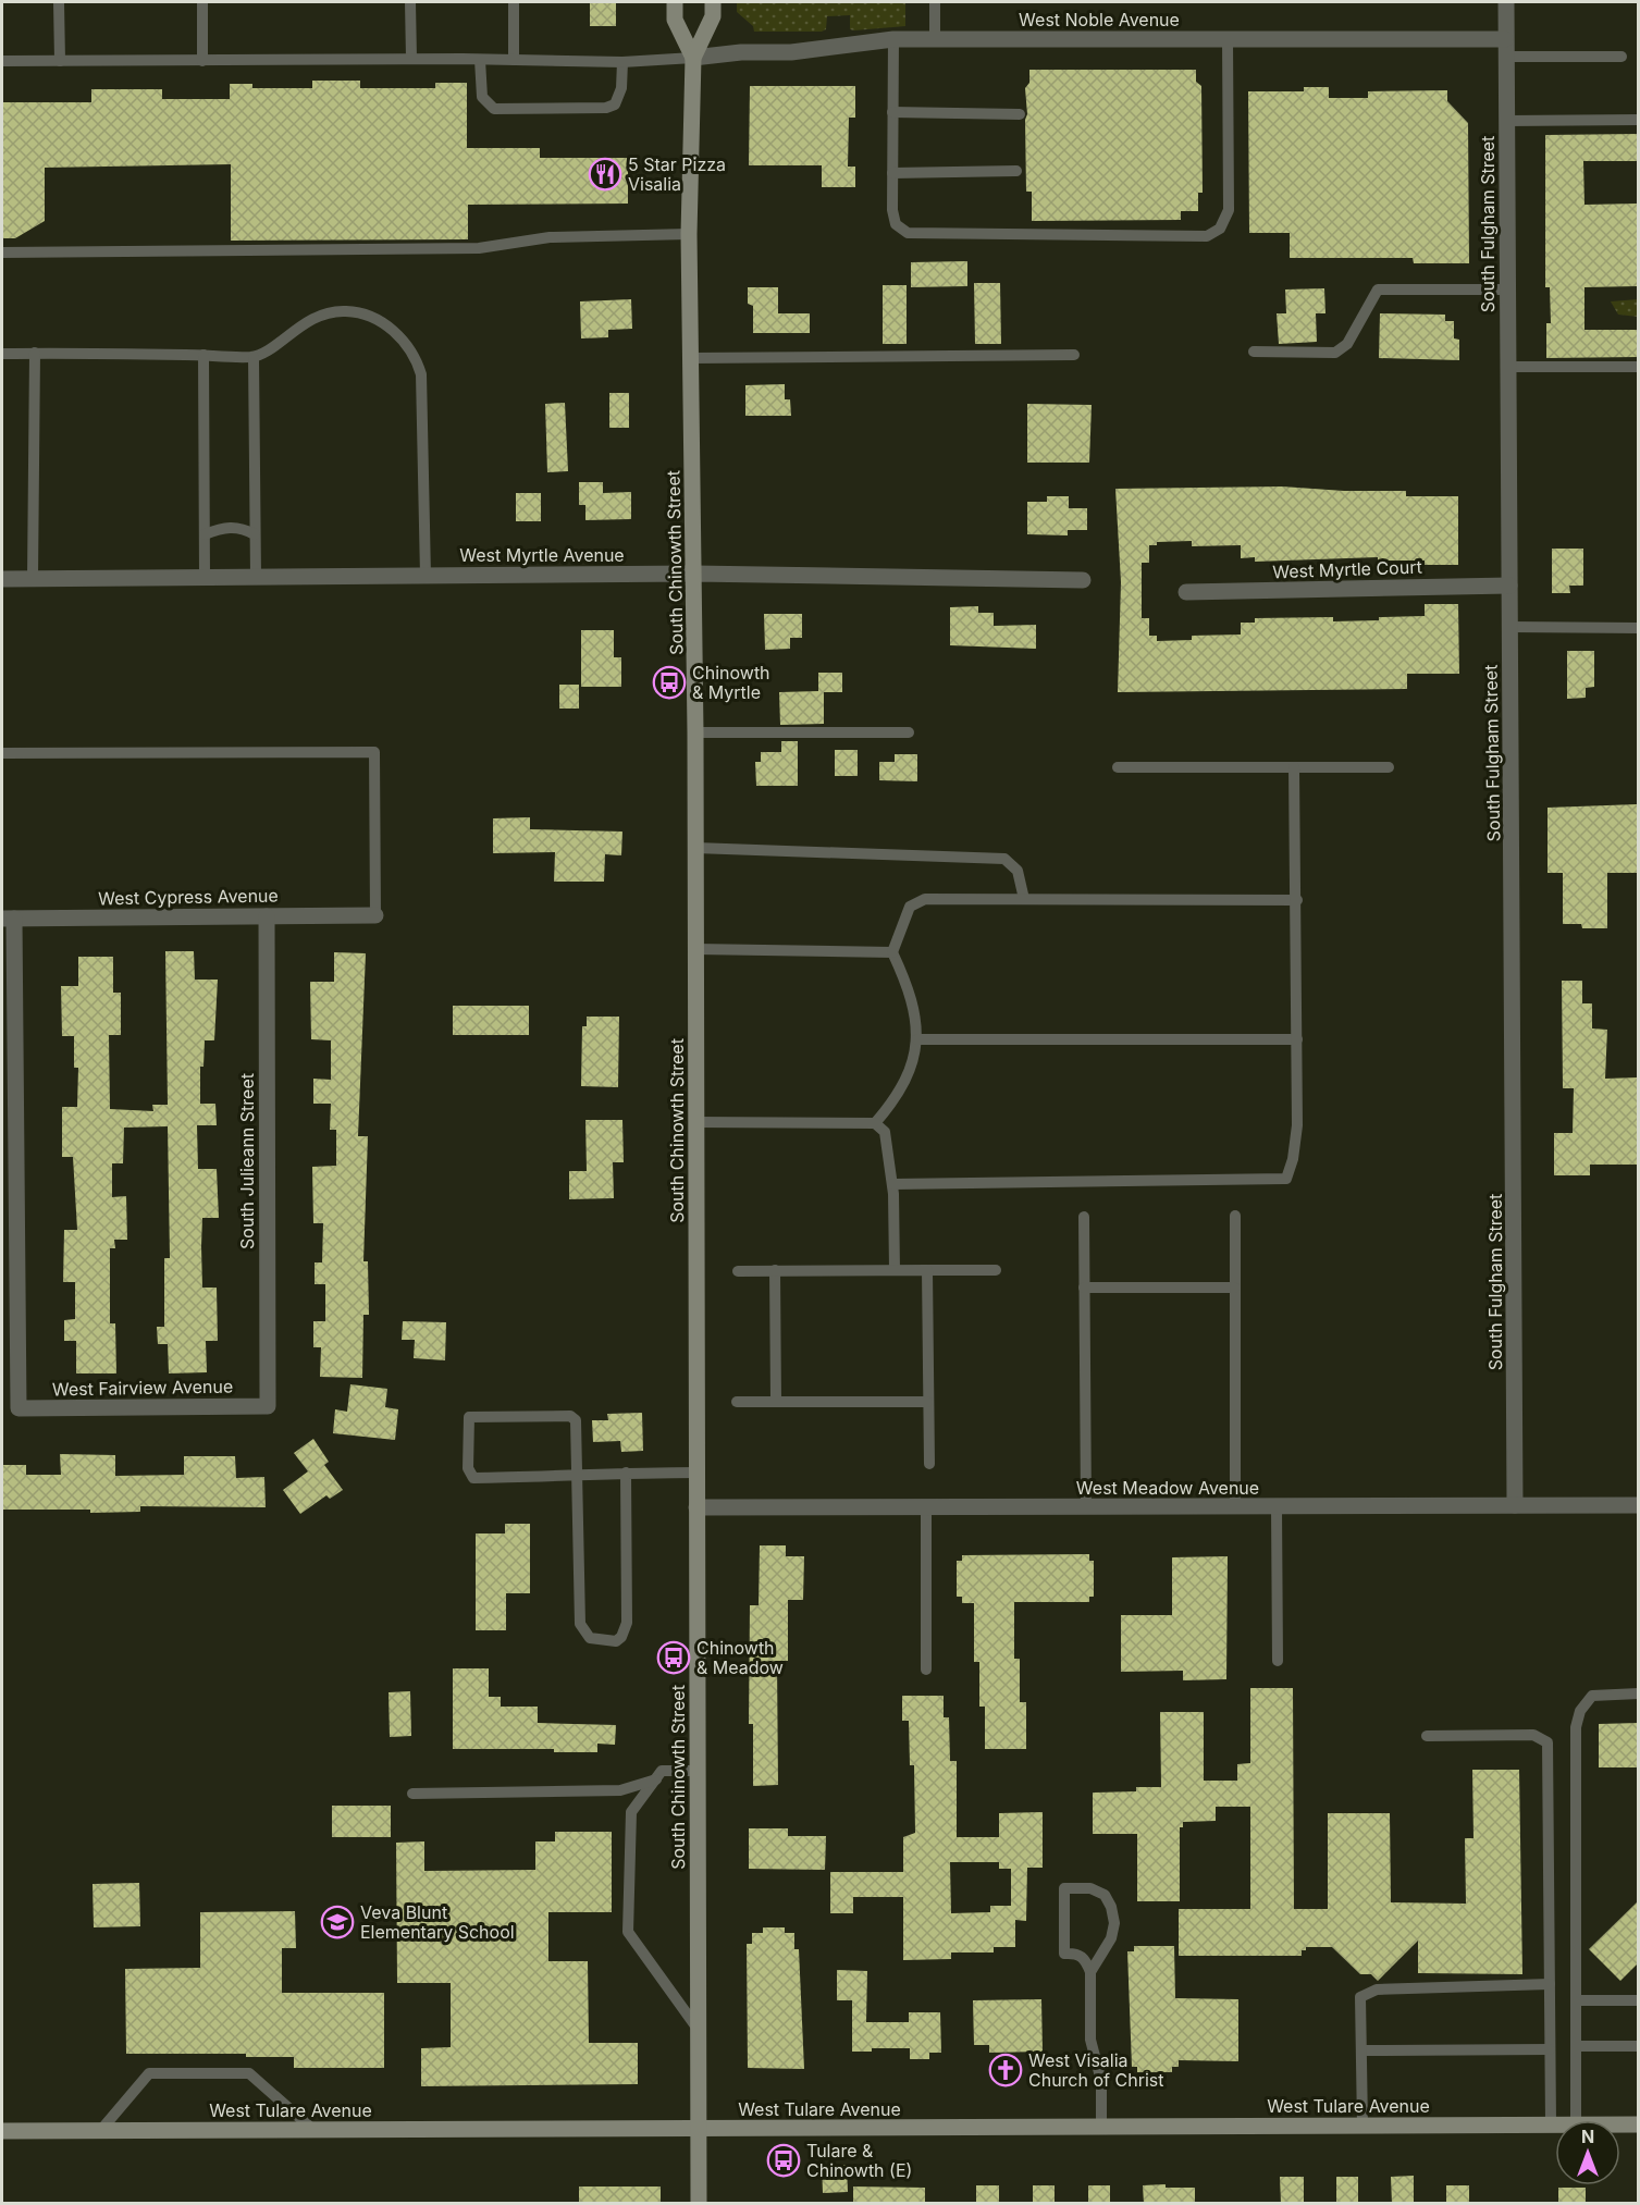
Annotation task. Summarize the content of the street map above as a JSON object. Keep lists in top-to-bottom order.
{
  "streets": {
    "street": [
      "West Noble Avenue",
      "South Fulgham Street",
      "West Myrtle Avenue",
      "South Chinowth Street",
      "West Myrtle Court",
      "West Cypress Avenue",
      "South Julieann Street",
      "West Fairview Avenue",
      "West Meadow Avenue",
      "West Tulare Avenue"
    ]
  },
  "crossings": [
    ["West Noble Avenue", "South Fulgham Street"],
    ["West Noble Avenue", "South Chinowth Street"],
    ["South Fulgham Street", "West Myrtle Court"],
    ["South Fulgham Street", "West Meadow Avenue"],
    ["West Myrtle Avenue", "South Chinowth Street"],
    ["South Chinowth Street", "West Meadow Avenue"],
    ["South Chinowth Street", "West Tulare Avenue"],
    ["West Cypress Avenue", "South Julieann Street"],
    ["West Cypress Avenue", "West Fairview Avenue"],
    ["South Julieann Street", "West Fairview Avenue"]
  ],
  "places": {
    "restaurant": ["5 Star Pizza Visalia"],
    "bus stop": ["Chinowth & Myrtle", "Chinowth & Meadow", "Tulare & Chinowth (E)"],
    "school or university": ["Veva Blunt Elementary School"],
    "church": ["West Visalia Church of Christ"]
  },
  "north": "top"
}
